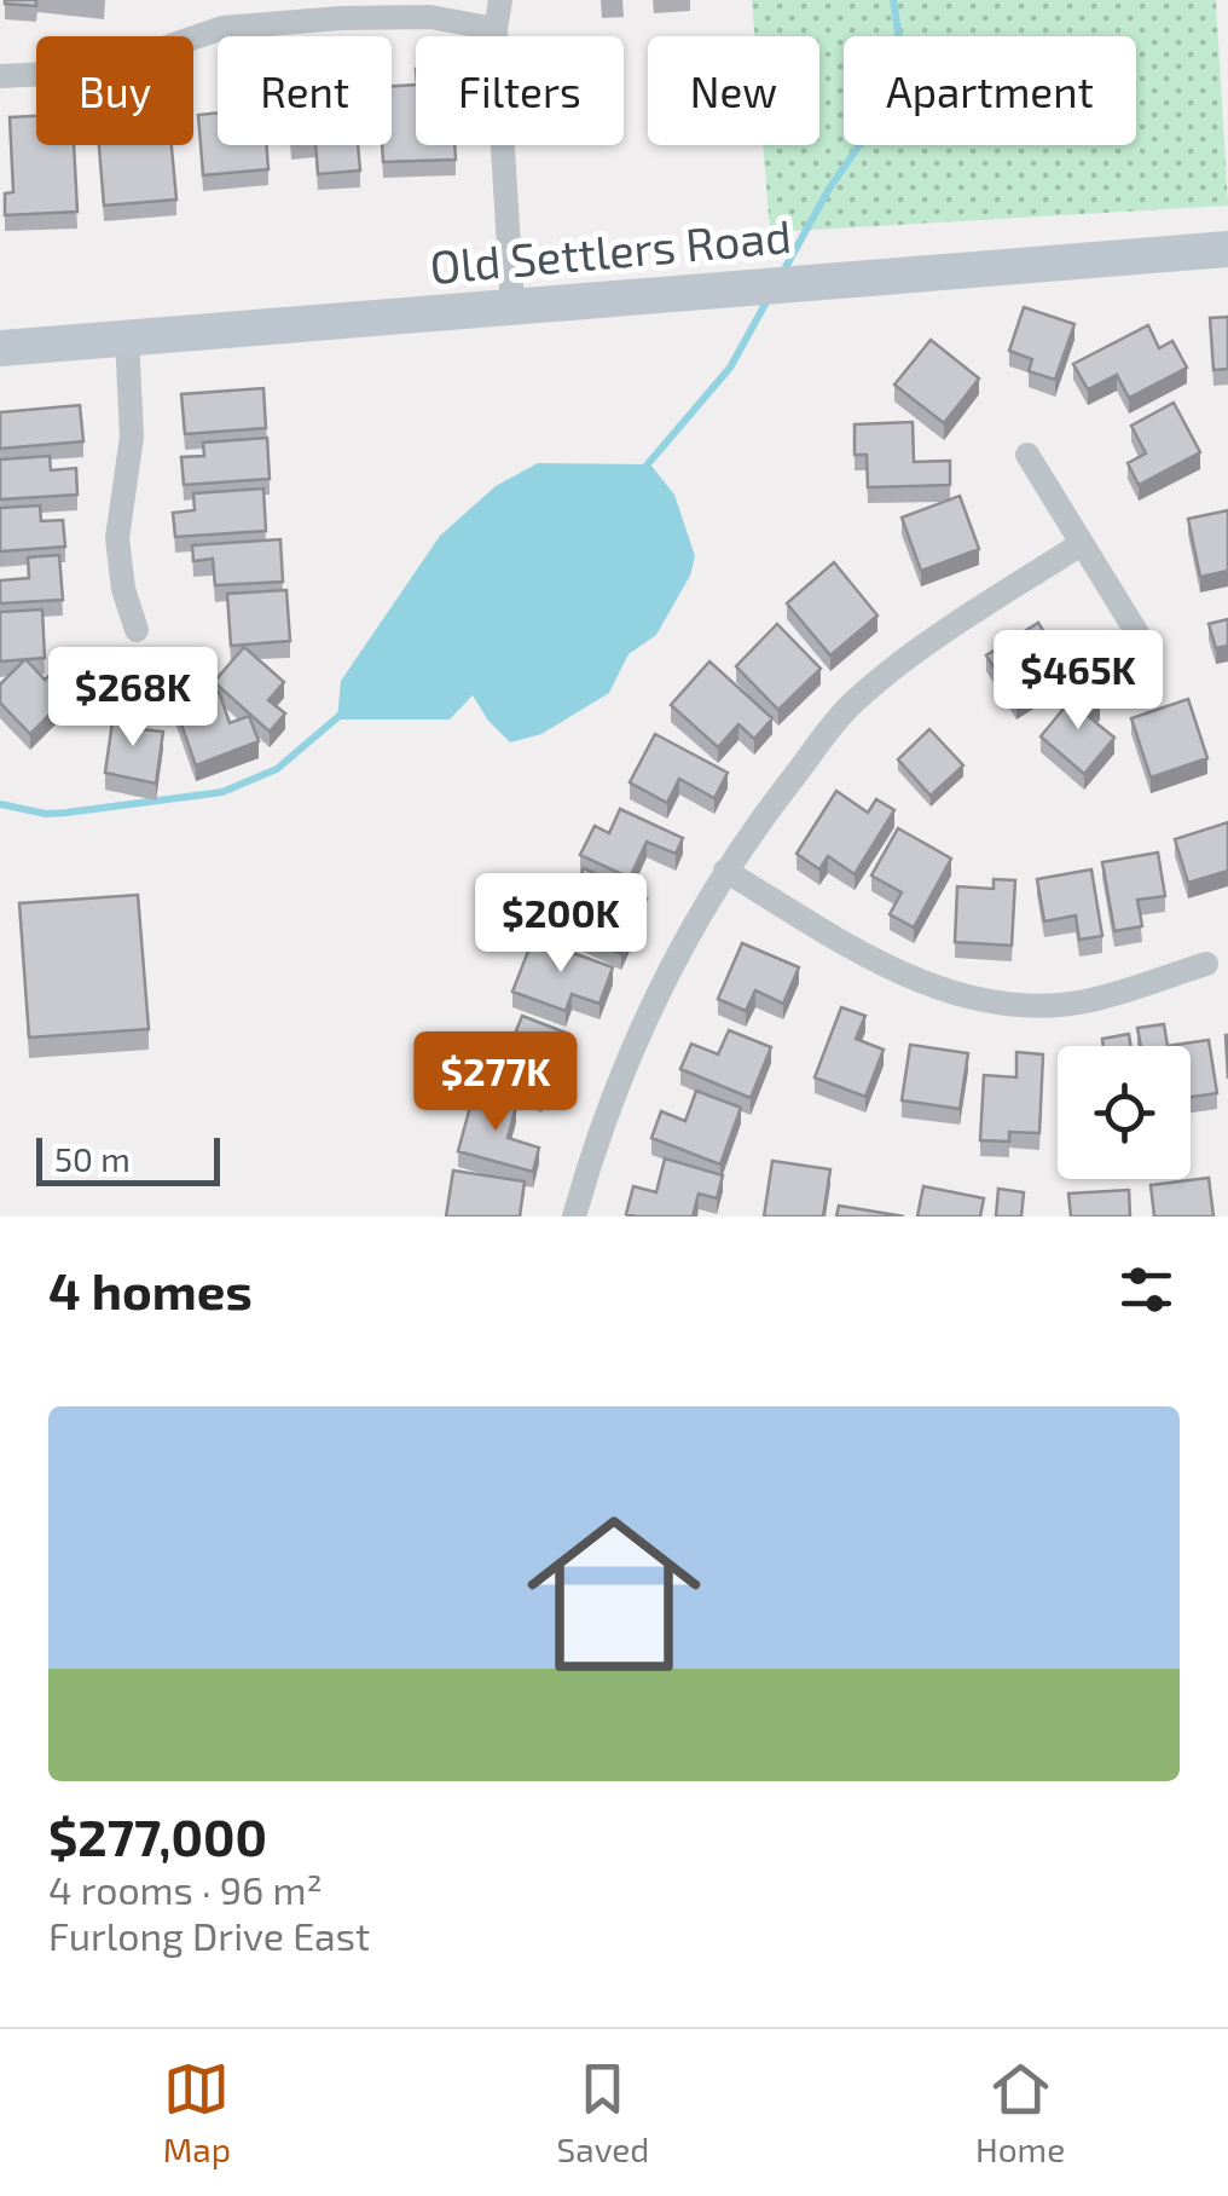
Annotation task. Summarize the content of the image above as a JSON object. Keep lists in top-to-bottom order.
{
  "streets": {
    "main road": ["Old Settlers Road"]
  },
  "scale_bar": "50 m",
  "page": {
    "chip": [
      "Buy",
      "Rent",
      "Filters",
      "New",
      "Apartment"
    ],
    "price": [
      "$465K",
      "$268K",
      "$200K",
      "$277K"
    ],
    "scale": "50 m",
    "heading": "4 homes",
    "list": [
      {
        "name": "$277,000",
        "note": "4 rooms · 96 m² · Furlong Drive East"
      }
    ],
    "tabs": ["Map", "Saved", "Home"]
  }
}
